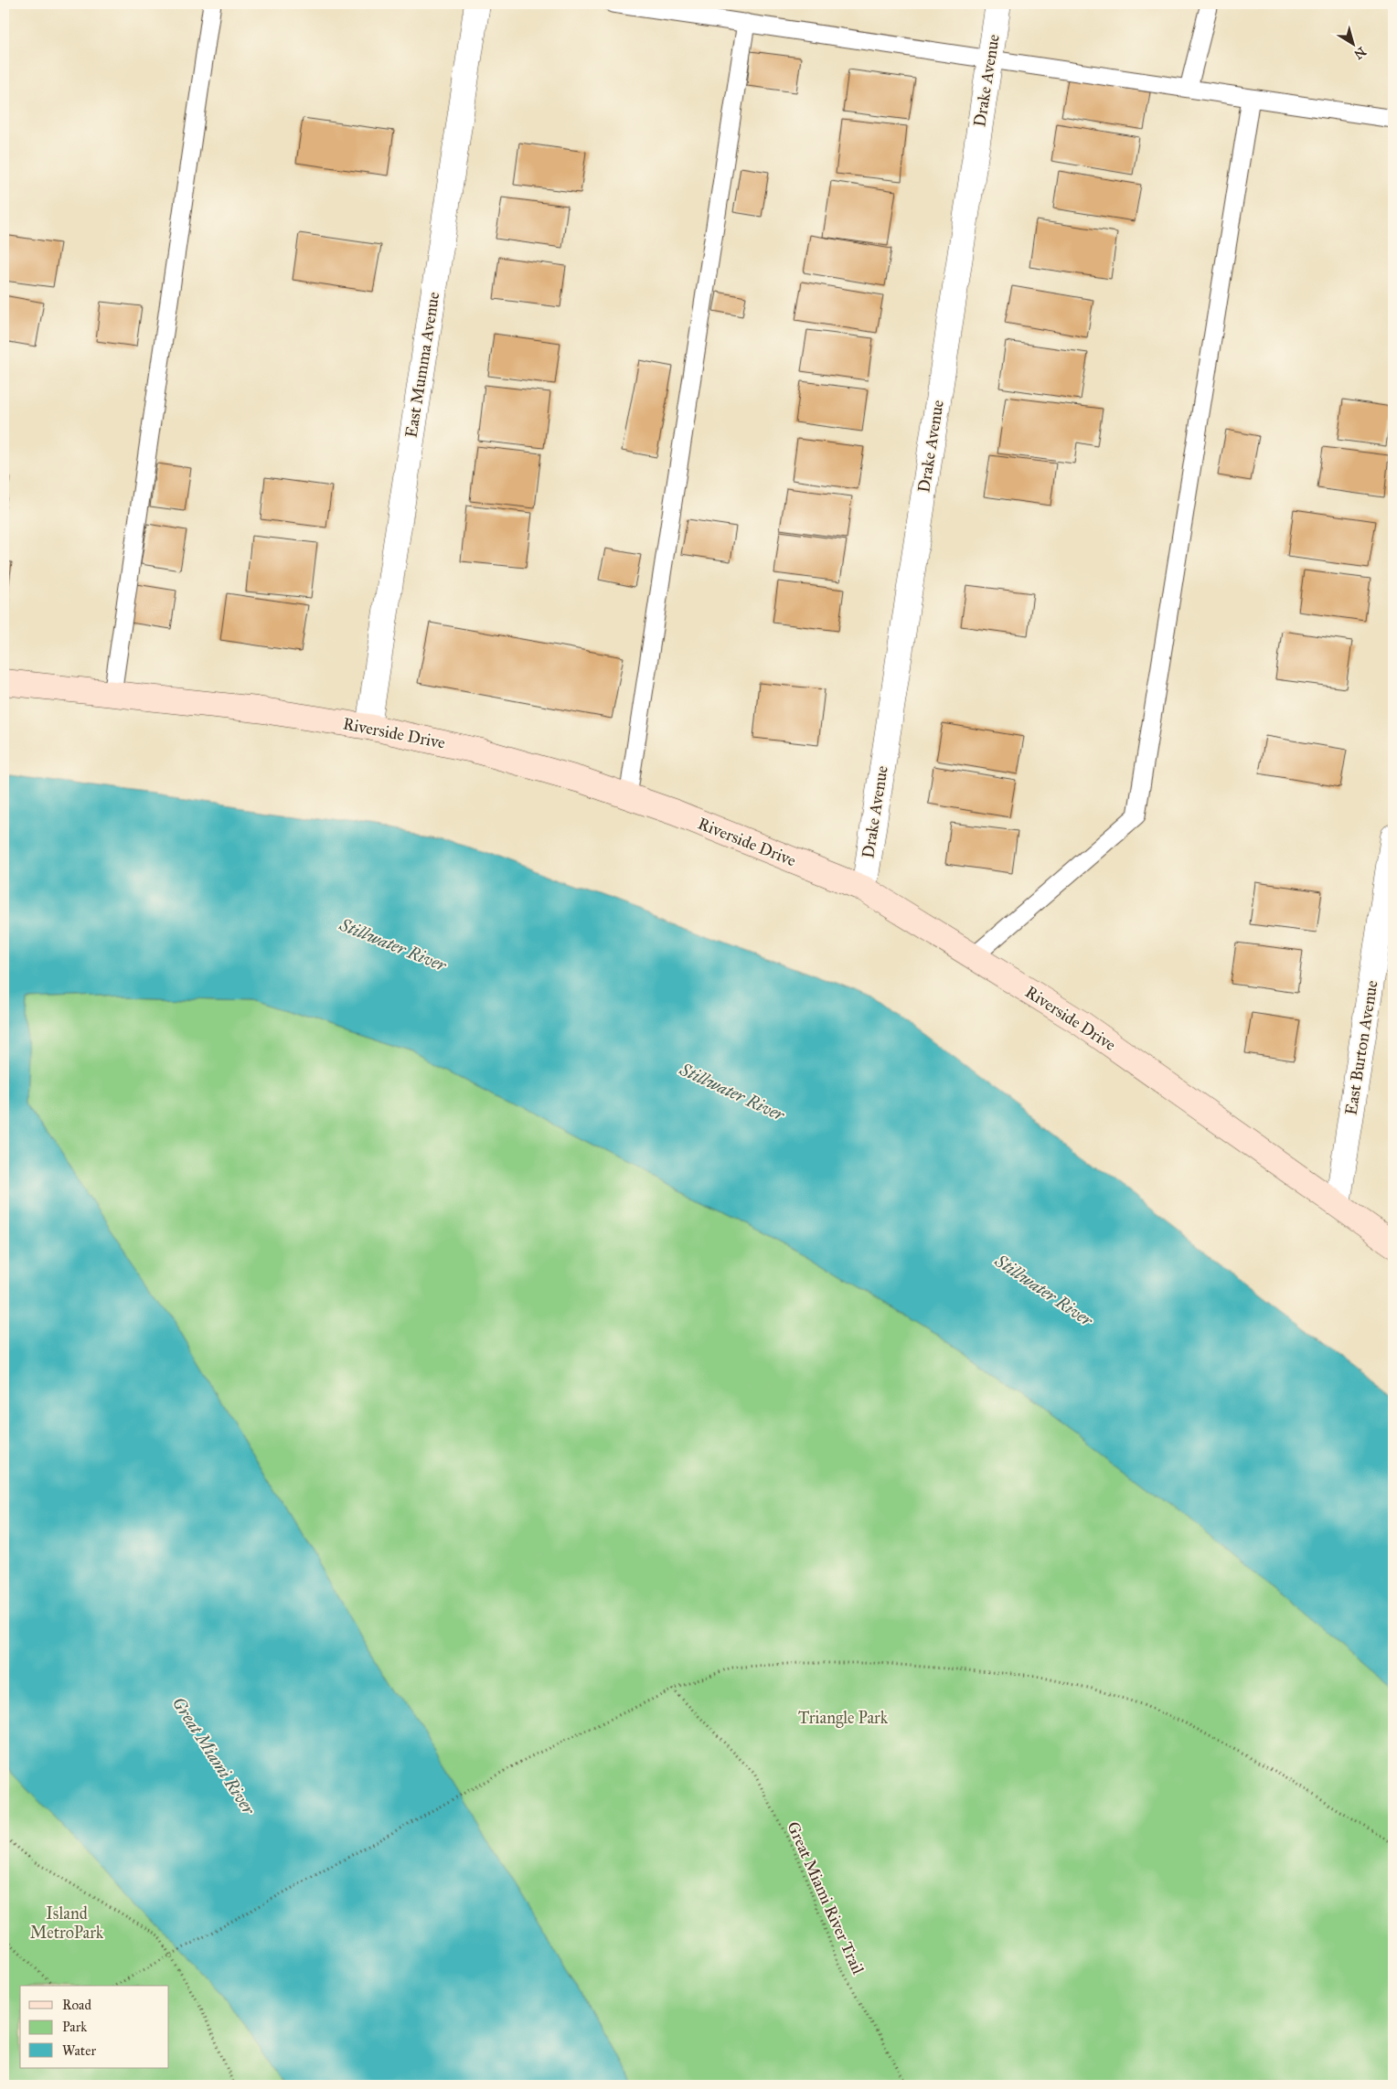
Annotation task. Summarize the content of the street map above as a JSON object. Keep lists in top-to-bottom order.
{
  "streets": {
    "main road": ["Riverside Drive"],
    "street": ["Drake Avenue", "East Mumma Avenue", "East Burton Avenue"],
    "path": ["Great Miami River Trail"]
  },
  "crossings": [
    ["Drake Avenue", "Riverside Drive"],
    ["East Mumma Avenue", "Riverside Drive"],
    ["Riverside Drive", "East Burton Avenue"]
  ],
  "water": ["Stillwater River", "Great Miami River"],
  "parks": ["Triangle Park", "Island MetroPark"],
  "legend": ["Road", "Park", "Water"],
  "north": "bottom right"
}
